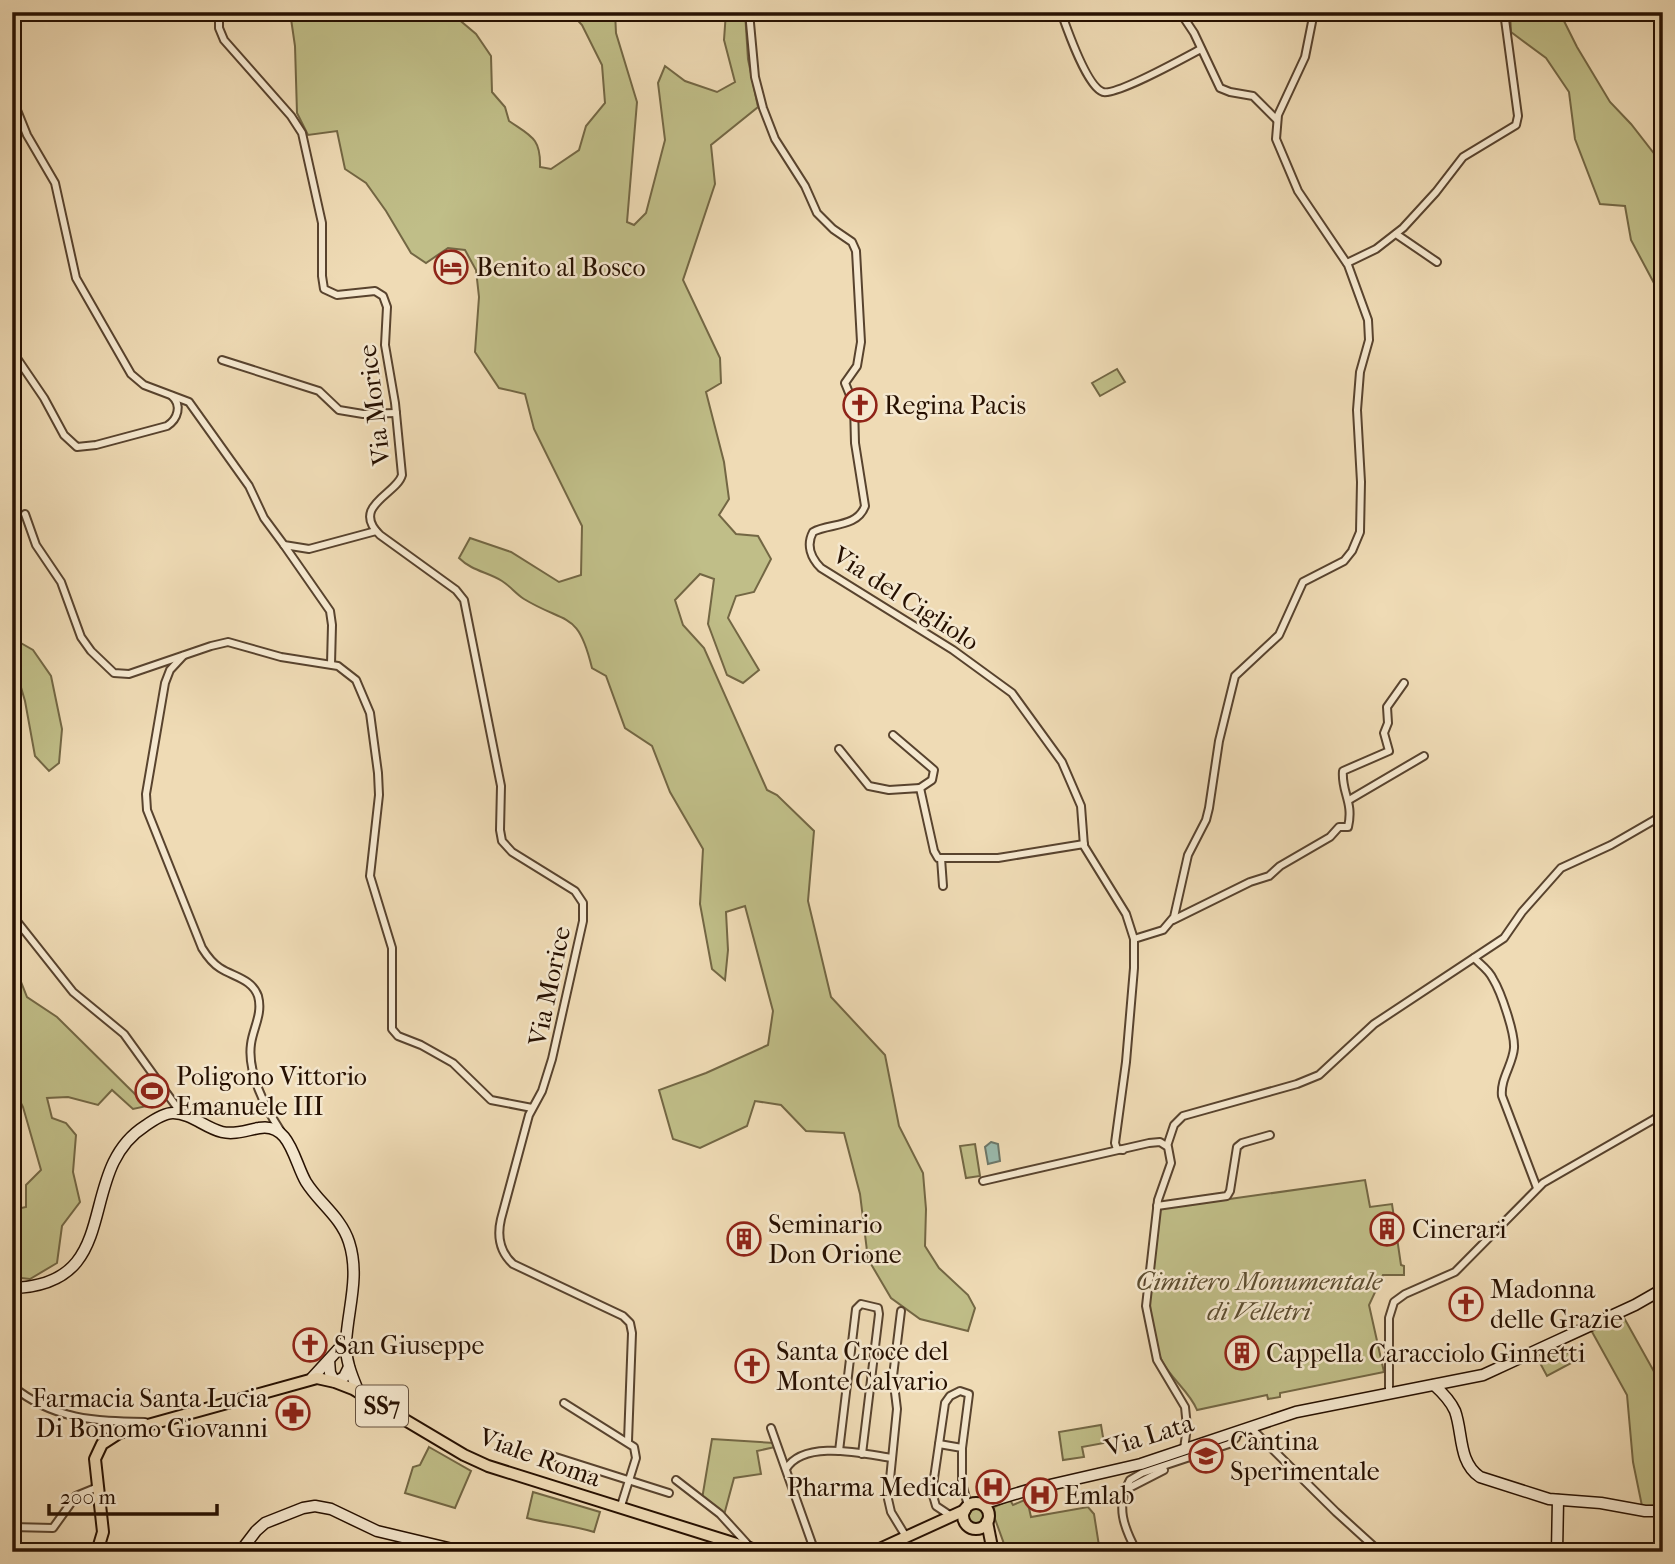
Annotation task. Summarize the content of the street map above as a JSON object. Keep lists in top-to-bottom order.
{
  "streets": {
    "main road": ["SS7", "Via Lata", "Viale Roma"],
    "street": ["Via Morice", "Via del Cigliolo"]
  },
  "parks": ["Cimitero Monumentale di Velletri"],
  "places": {
    "hotel": ["Benito al Bosco"],
    "church": [
      "Regina Pacis",
      "Madonna delle Grazie",
      "San Giuseppe",
      "Santa Croce del Monte Calvario"
    ],
    "sports": ["Poligono Vittorio Emanuele III"],
    "building": ["Cinerari", "Seminario Don Orione", "Cappella Caracciolo Ginnetti"],
    "pharmacy": ["Farmacia Santa Lucia Di Bonomo Giovanni"],
    "school or university": ["Cantina Sperimentale"],
    "hospital": ["Pharma Medical", "Emlab"]
  },
  "scale_bar": "200 m"
}
